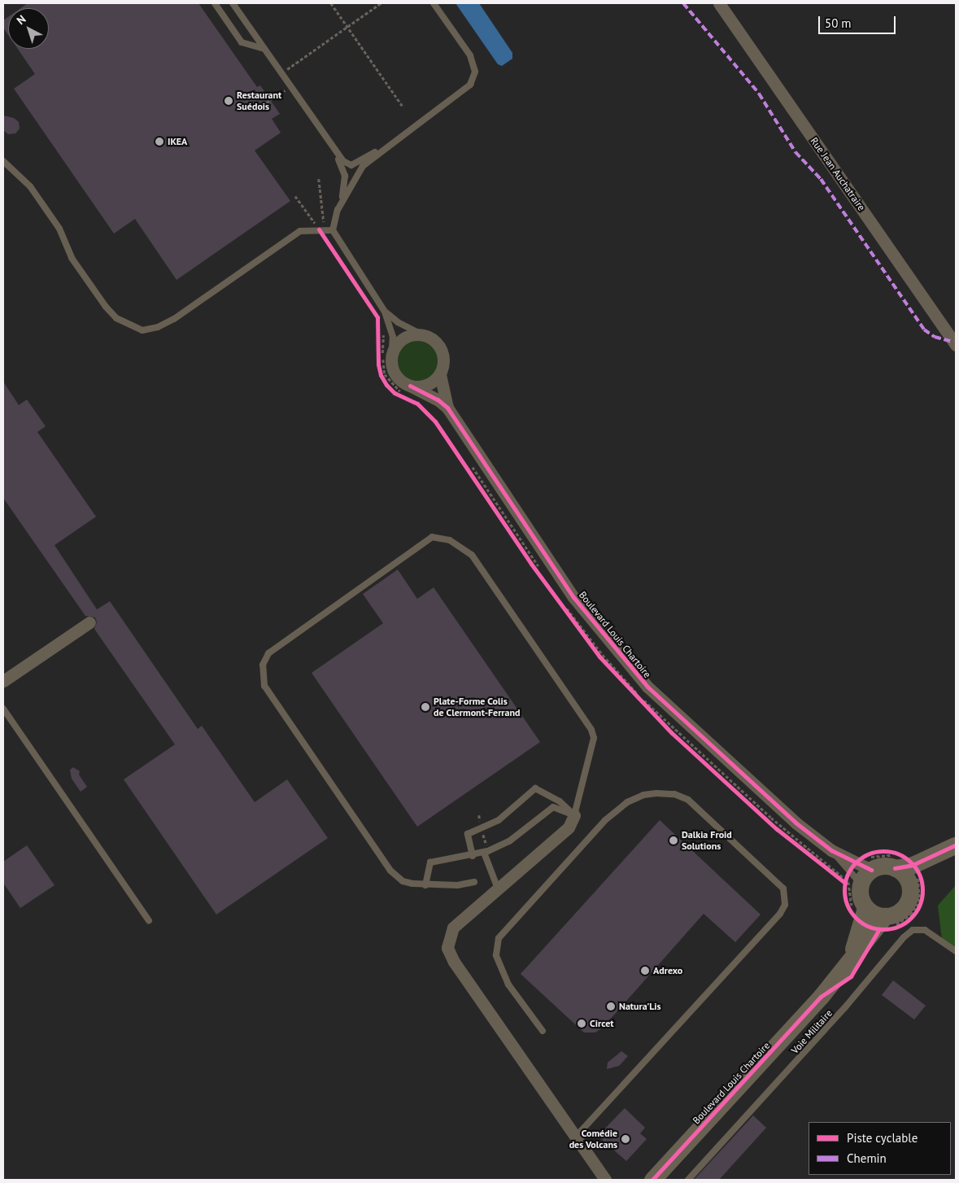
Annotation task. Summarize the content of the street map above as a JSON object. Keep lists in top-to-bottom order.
{
  "streets": {
    "main road": ["Boulevard Louis Chartoire"],
    "street": ["Rue Jean Auchatraire"],
    "lane": ["Voie Militaire"]
  },
  "places": [
    "Restaurant Suédois",
    "IKEA",
    "Plate-Forme Colis de Clermont-Ferrand",
    "Dalkia Froid Solutions",
    "Adrexo",
    "Natura'Lis",
    "Circet",
    "Comédie des Volcans"
  ],
  "legend": ["Piste cyclable", "Chemin"],
  "scale_bar": "50 m",
  "north": "top left"
}
